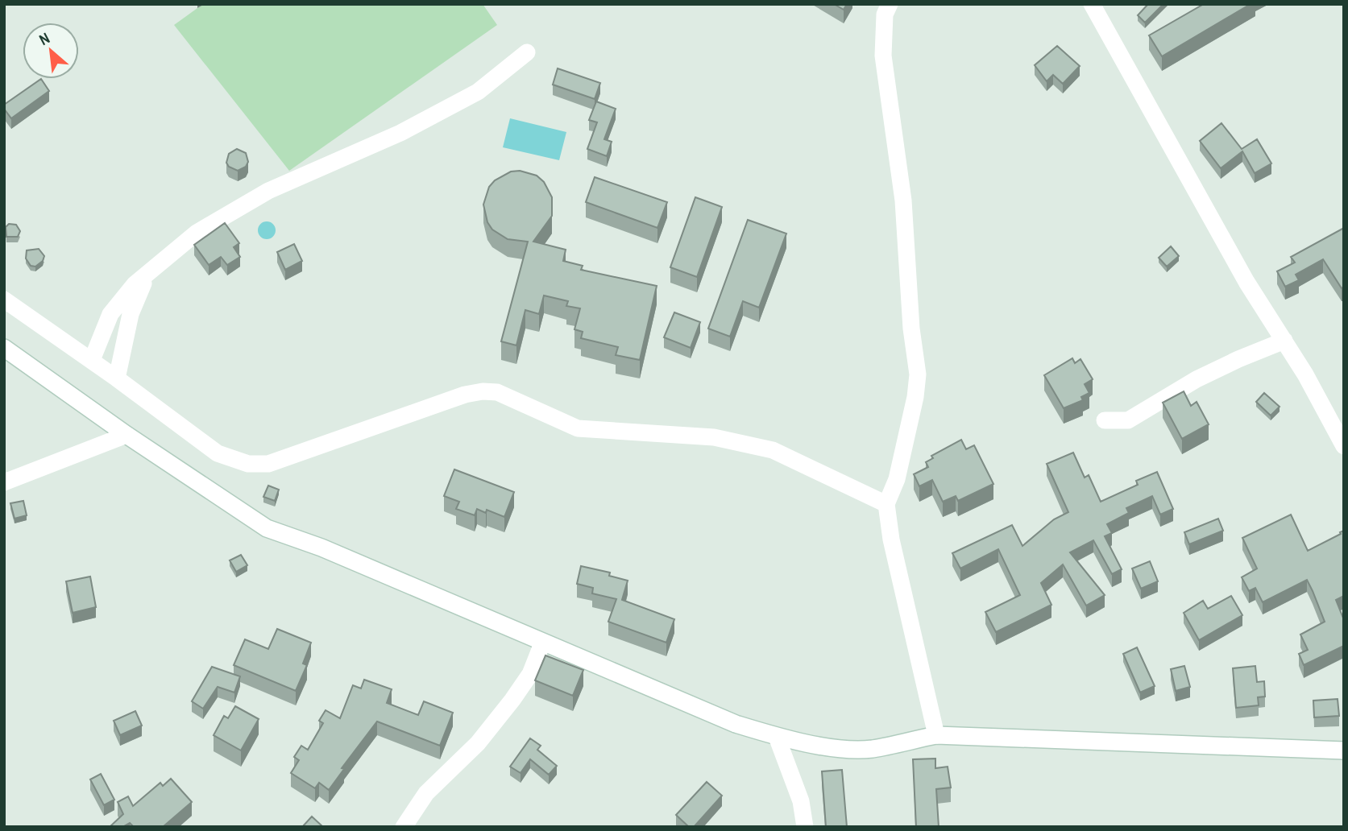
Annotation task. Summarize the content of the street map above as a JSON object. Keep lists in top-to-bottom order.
{
  "north": "top left"
}
